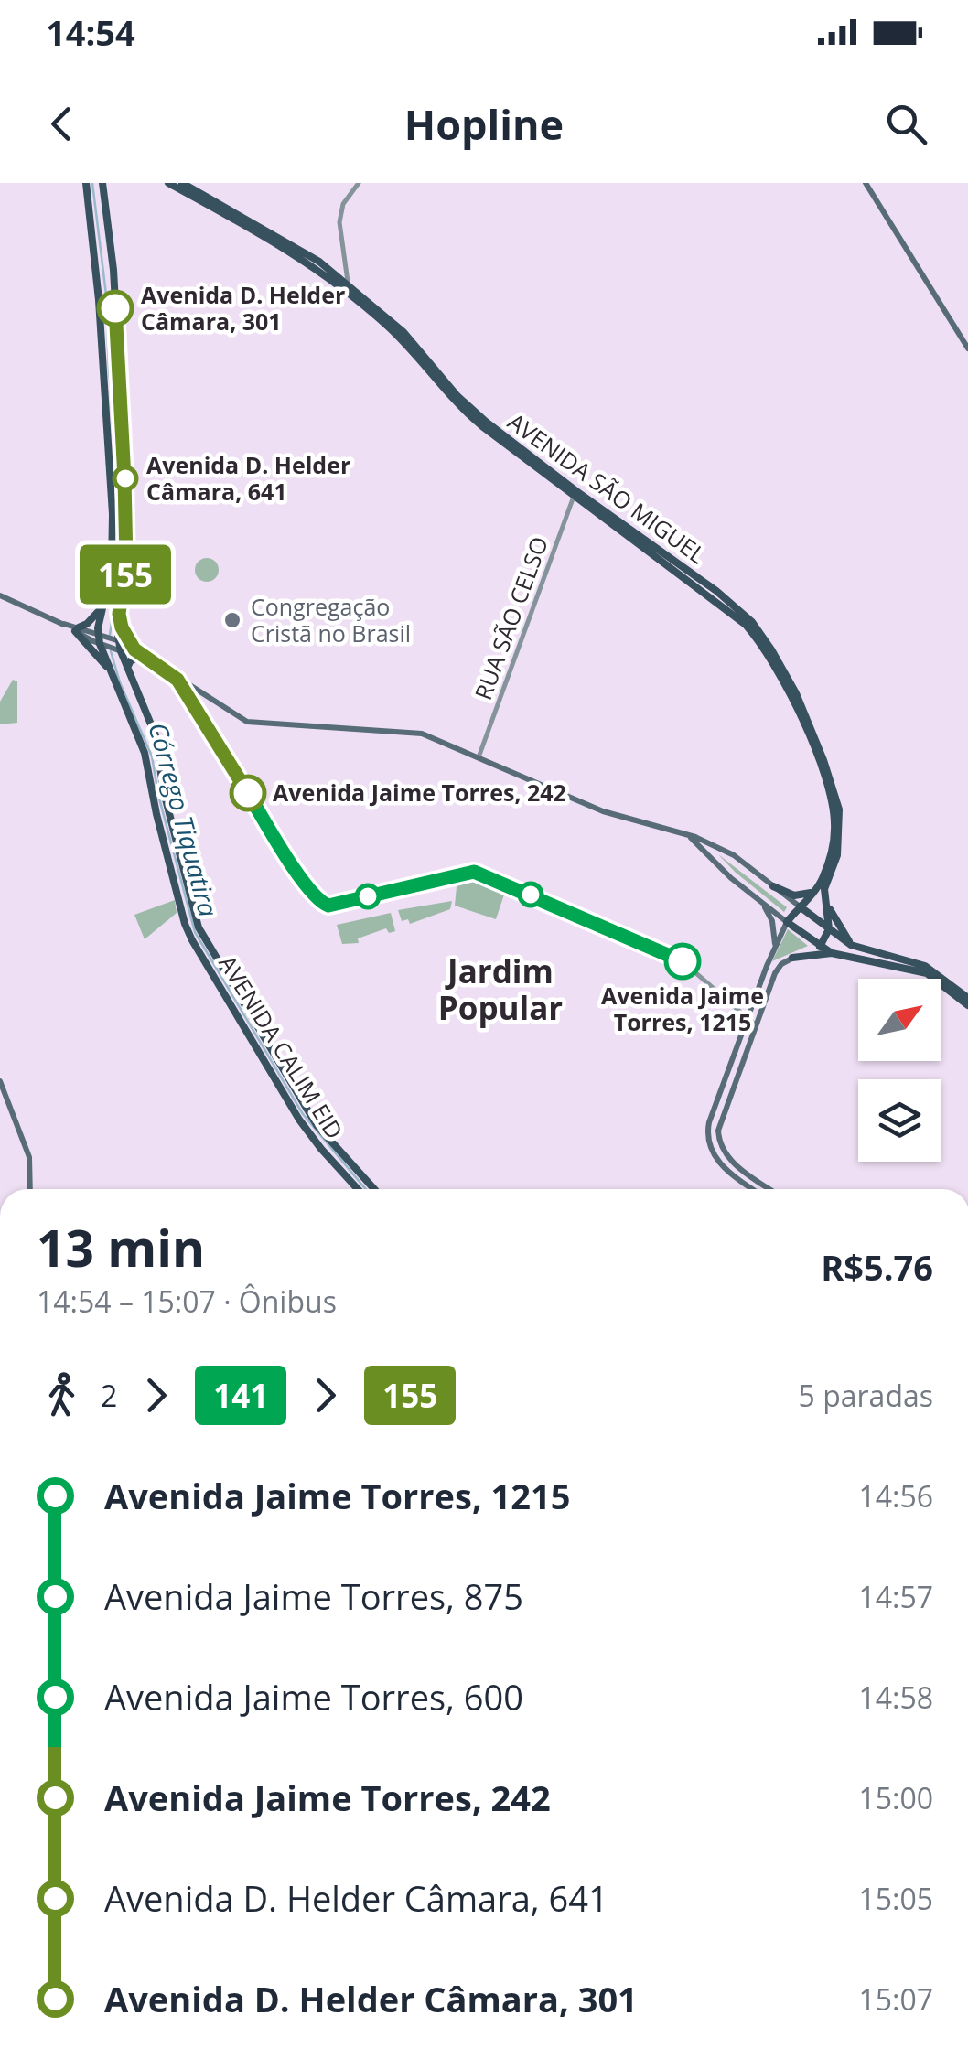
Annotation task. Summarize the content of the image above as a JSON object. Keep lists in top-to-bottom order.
{
  "streets": {
    "main road": ["AVENIDA SÃO MIGUEL", "AVENIDA CALIM EID"],
    "street": ["RUA SÃO CELSO"]
  },
  "crossings": [
    ["AVENIDA SÃO MIGUEL", "RUA SÃO CELSO"]
  ],
  "districts": ["Jardim Popular"],
  "water": ["Córrego Tiquatira"],
  "places": [
    "Avenida D. Helder Câmara, 301",
    "Avenida D. Helder Câmara, 641",
    "Congregação Cristã no Brasil",
    "Avenida Jaime Torres, 242",
    "Avenida Jaime Torres, 1215"
  ],
  "lines": ["bus line 155", "bus line 141"],
  "north": "top right",
  "page": {
    "status": "14:54",
    "header": "Hopline",
    "on_map": "155",
    "heading": ["13 min", "14:54 – 15:07 · Ônibus", "R$5.76"],
    "legs": [
      "2",
      "141",
      "155",
      "5 paradas"
    ],
    "list": [
      {
        "name": "Avenida Jaime Torres, 1215",
        "value": "14:56"
      },
      {
        "name": "Avenida Jaime Torres, 875",
        "value": "14:57"
      },
      {
        "name": "Avenida Jaime Torres, 600",
        "value": "14:58"
      },
      {
        "name": "Avenida Jaime Torres, 242",
        "value": "15:00"
      },
      {
        "name": "Avenida D. Helder Câmara, 641",
        "value": "15:05"
      },
      {
        "name": "Avenida D. Helder Câmara, 301",
        "value": "15:07"
      }
    ]
  }
}
